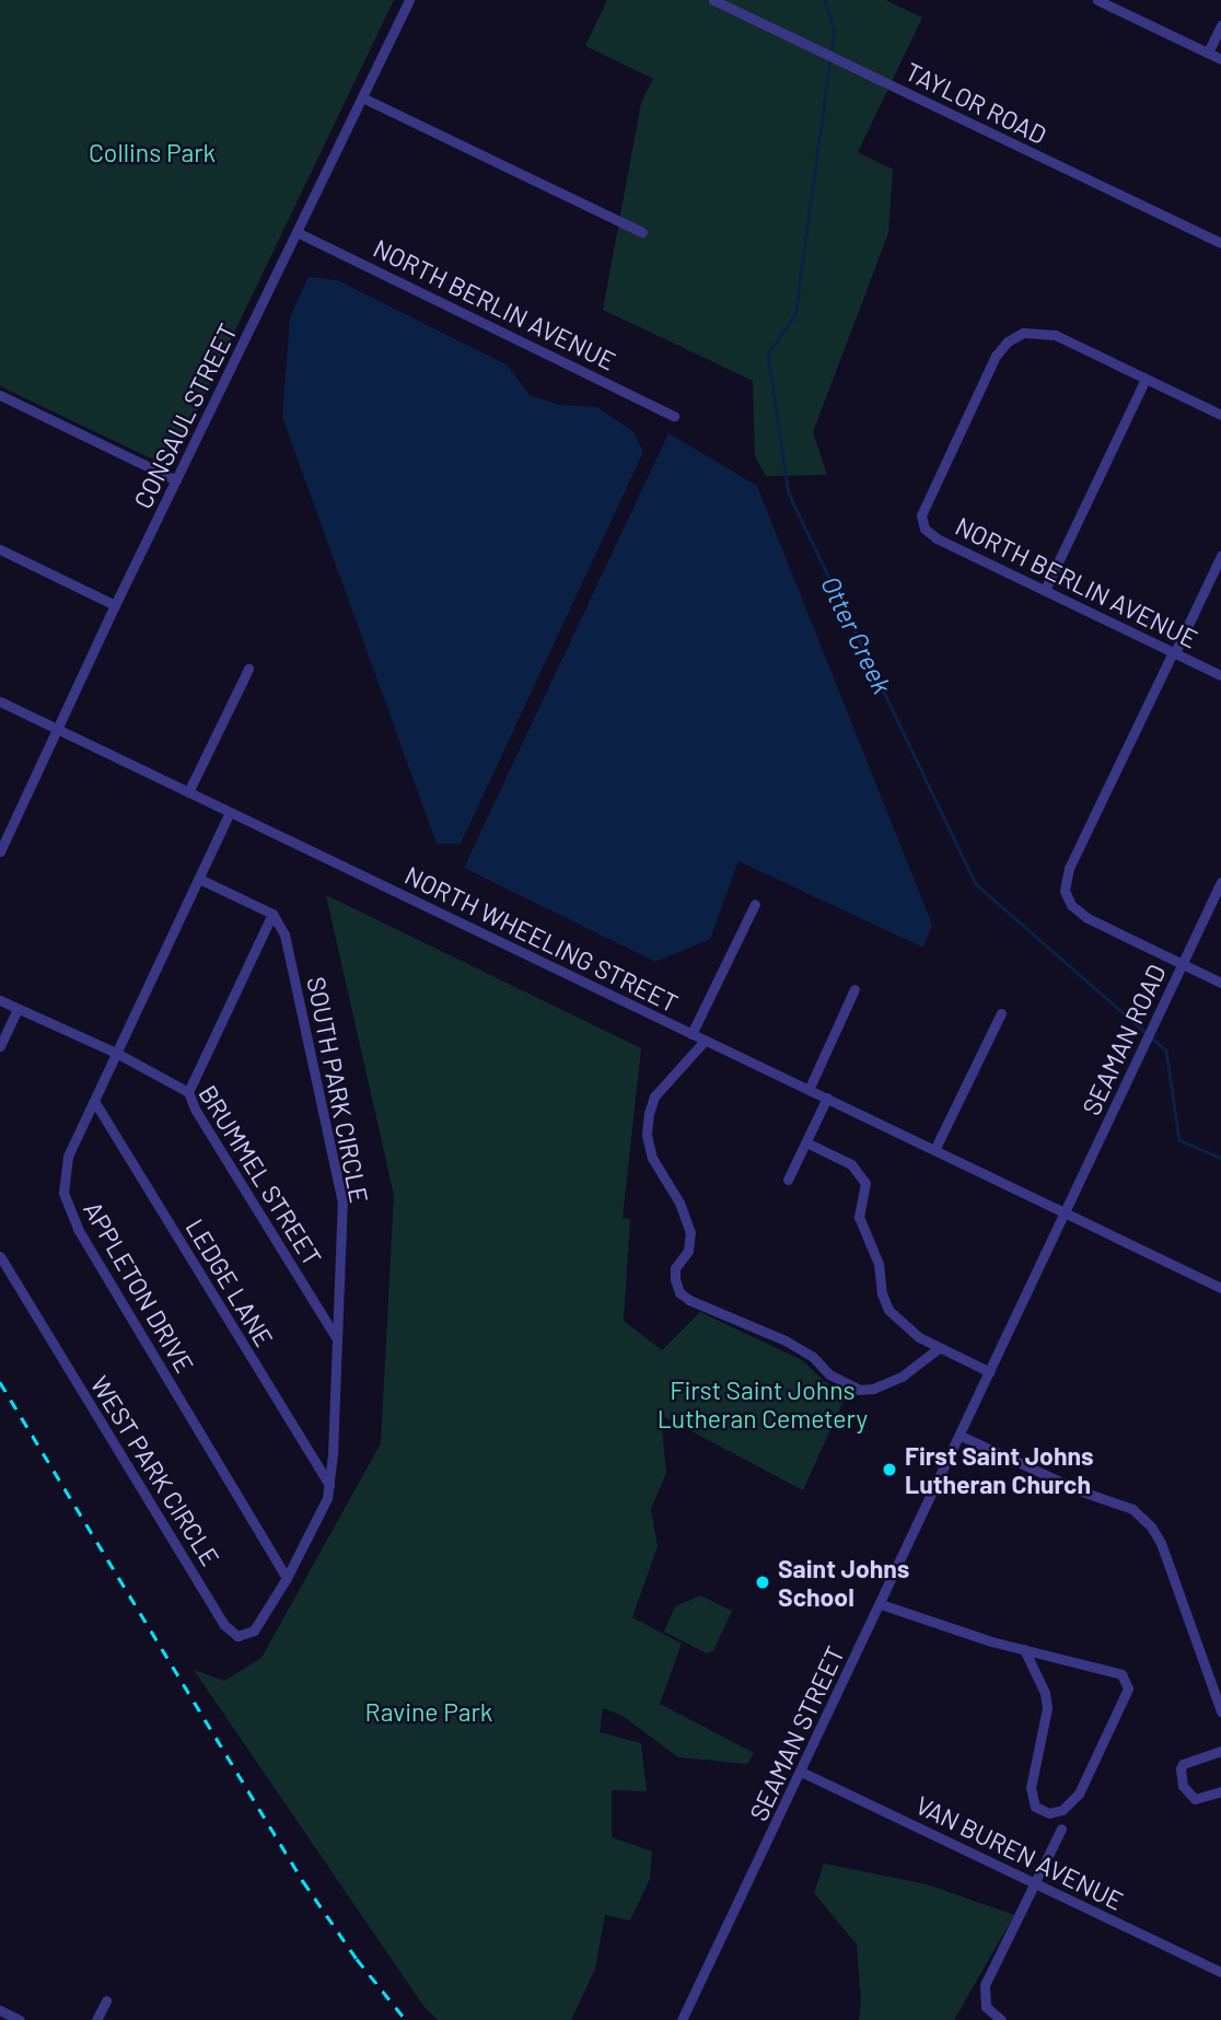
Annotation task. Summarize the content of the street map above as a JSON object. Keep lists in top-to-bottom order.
{
  "streets": {
    "street": [
      "TAYLOR ROAD",
      "NORTH BERLIN AVENUE",
      "CONSAUL STREET",
      "NORTH WHEELING STREET",
      "SEAMAN ROAD",
      "SOUTH PARK CIRCLE",
      "BRUMMEL STREET",
      "LEDGE LANE",
      "APPLETON DRIVE",
      "WEST PARK CIRCLE",
      "SEAMAN STREET",
      "VAN BUREN AVENUE"
    ]
  },
  "crossings": [
    ["NORTH BERLIN AVENUE", "CONSAUL STREET"],
    ["CONSAUL STREET", "NORTH WHEELING STREET"],
    ["NORTH WHEELING STREET", "SEAMAN ROAD"],
    ["NORTH WHEELING STREET", "APPLETON DRIVE"],
    ["NORTH WHEELING STREET", "SEAMAN STREET"],
    ["SEAMAN ROAD", "SEAMAN STREET"],
    ["SOUTH PARK CIRCLE", "BRUMMEL STREET"],
    ["SOUTH PARK CIRCLE", "LEDGE LANE"],
    ["SOUTH PARK CIRCLE", "APPLETON DRIVE"],
    ["SOUTH PARK CIRCLE", "WEST PARK CIRCLE"],
    ["BRUMMEL STREET", "APPLETON DRIVE"],
    ["LEDGE LANE", "APPLETON DRIVE"],
    ["APPLETON DRIVE", "WEST PARK CIRCLE"],
    ["SEAMAN STREET", "VAN BUREN AVENUE"]
  ],
  "water": ["Otter Creek"],
  "parks": ["Collins Park", "First Saint Johns Lutheran Cemetery", "Ravine Park"],
  "places": ["First Saint Johns Lutheran Church", "Saint Johns School"]
}
